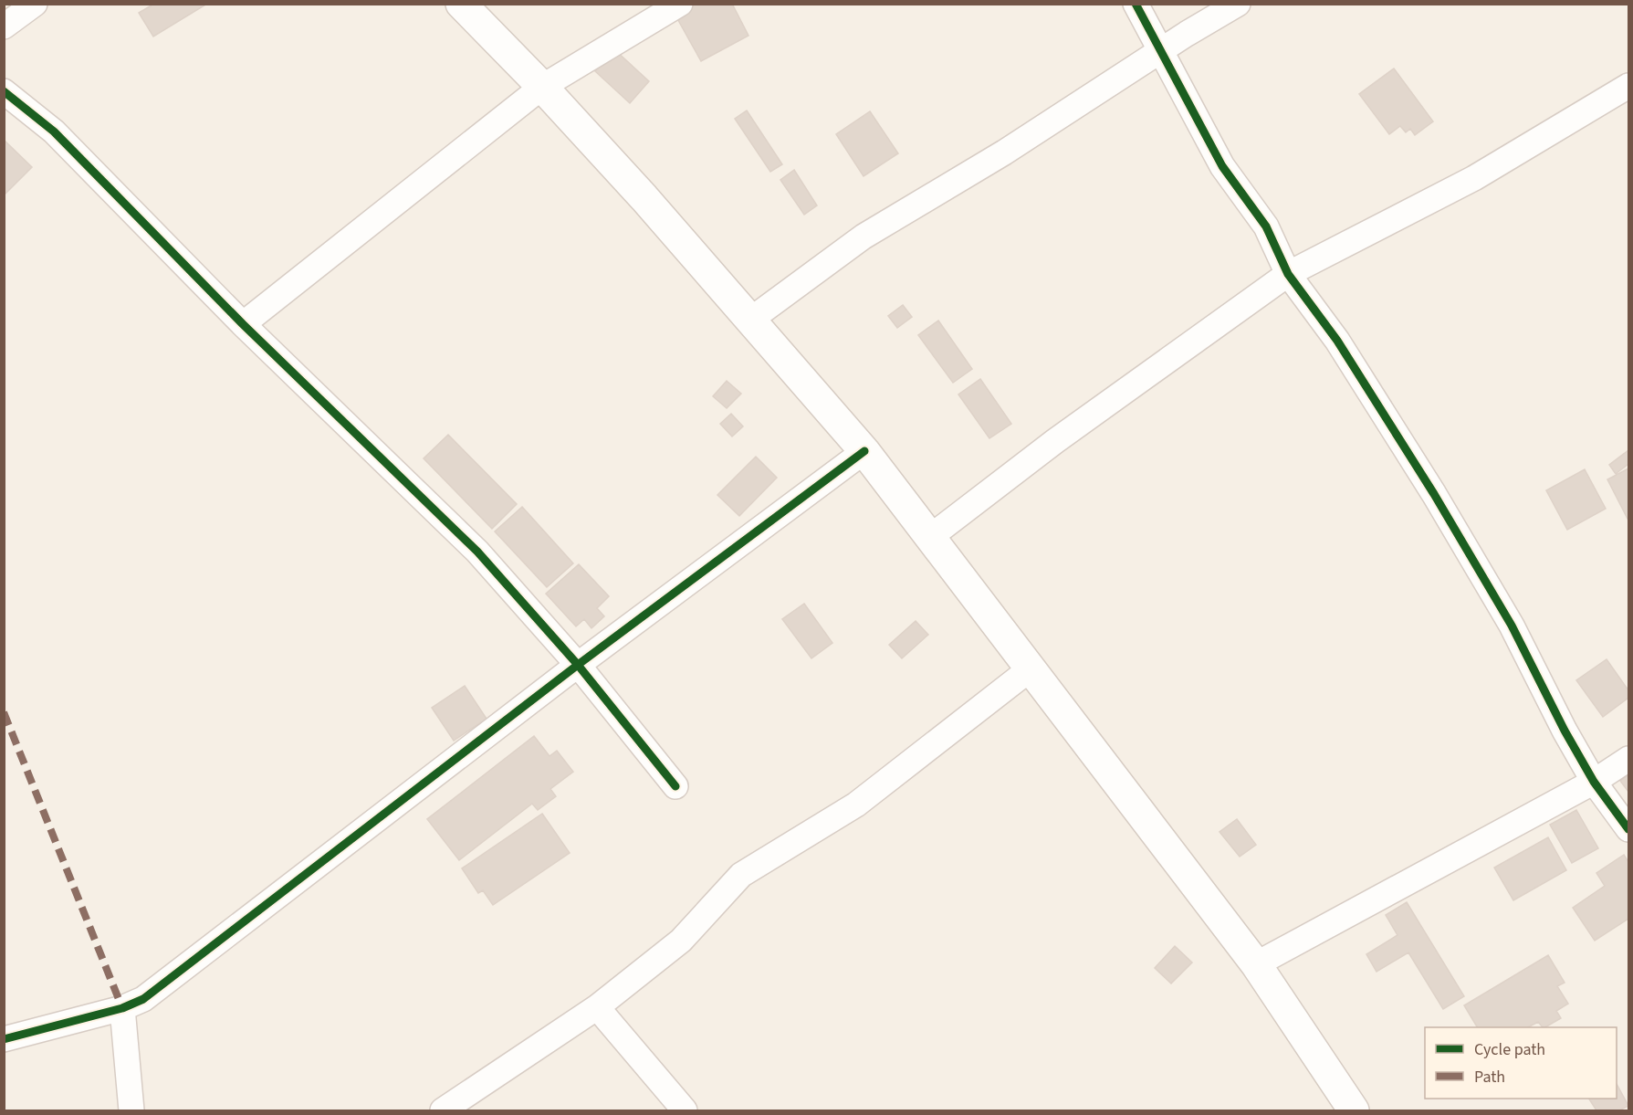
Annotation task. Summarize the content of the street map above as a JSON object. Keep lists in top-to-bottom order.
{
  "legend": ["Cycle path", "Path"]
}
